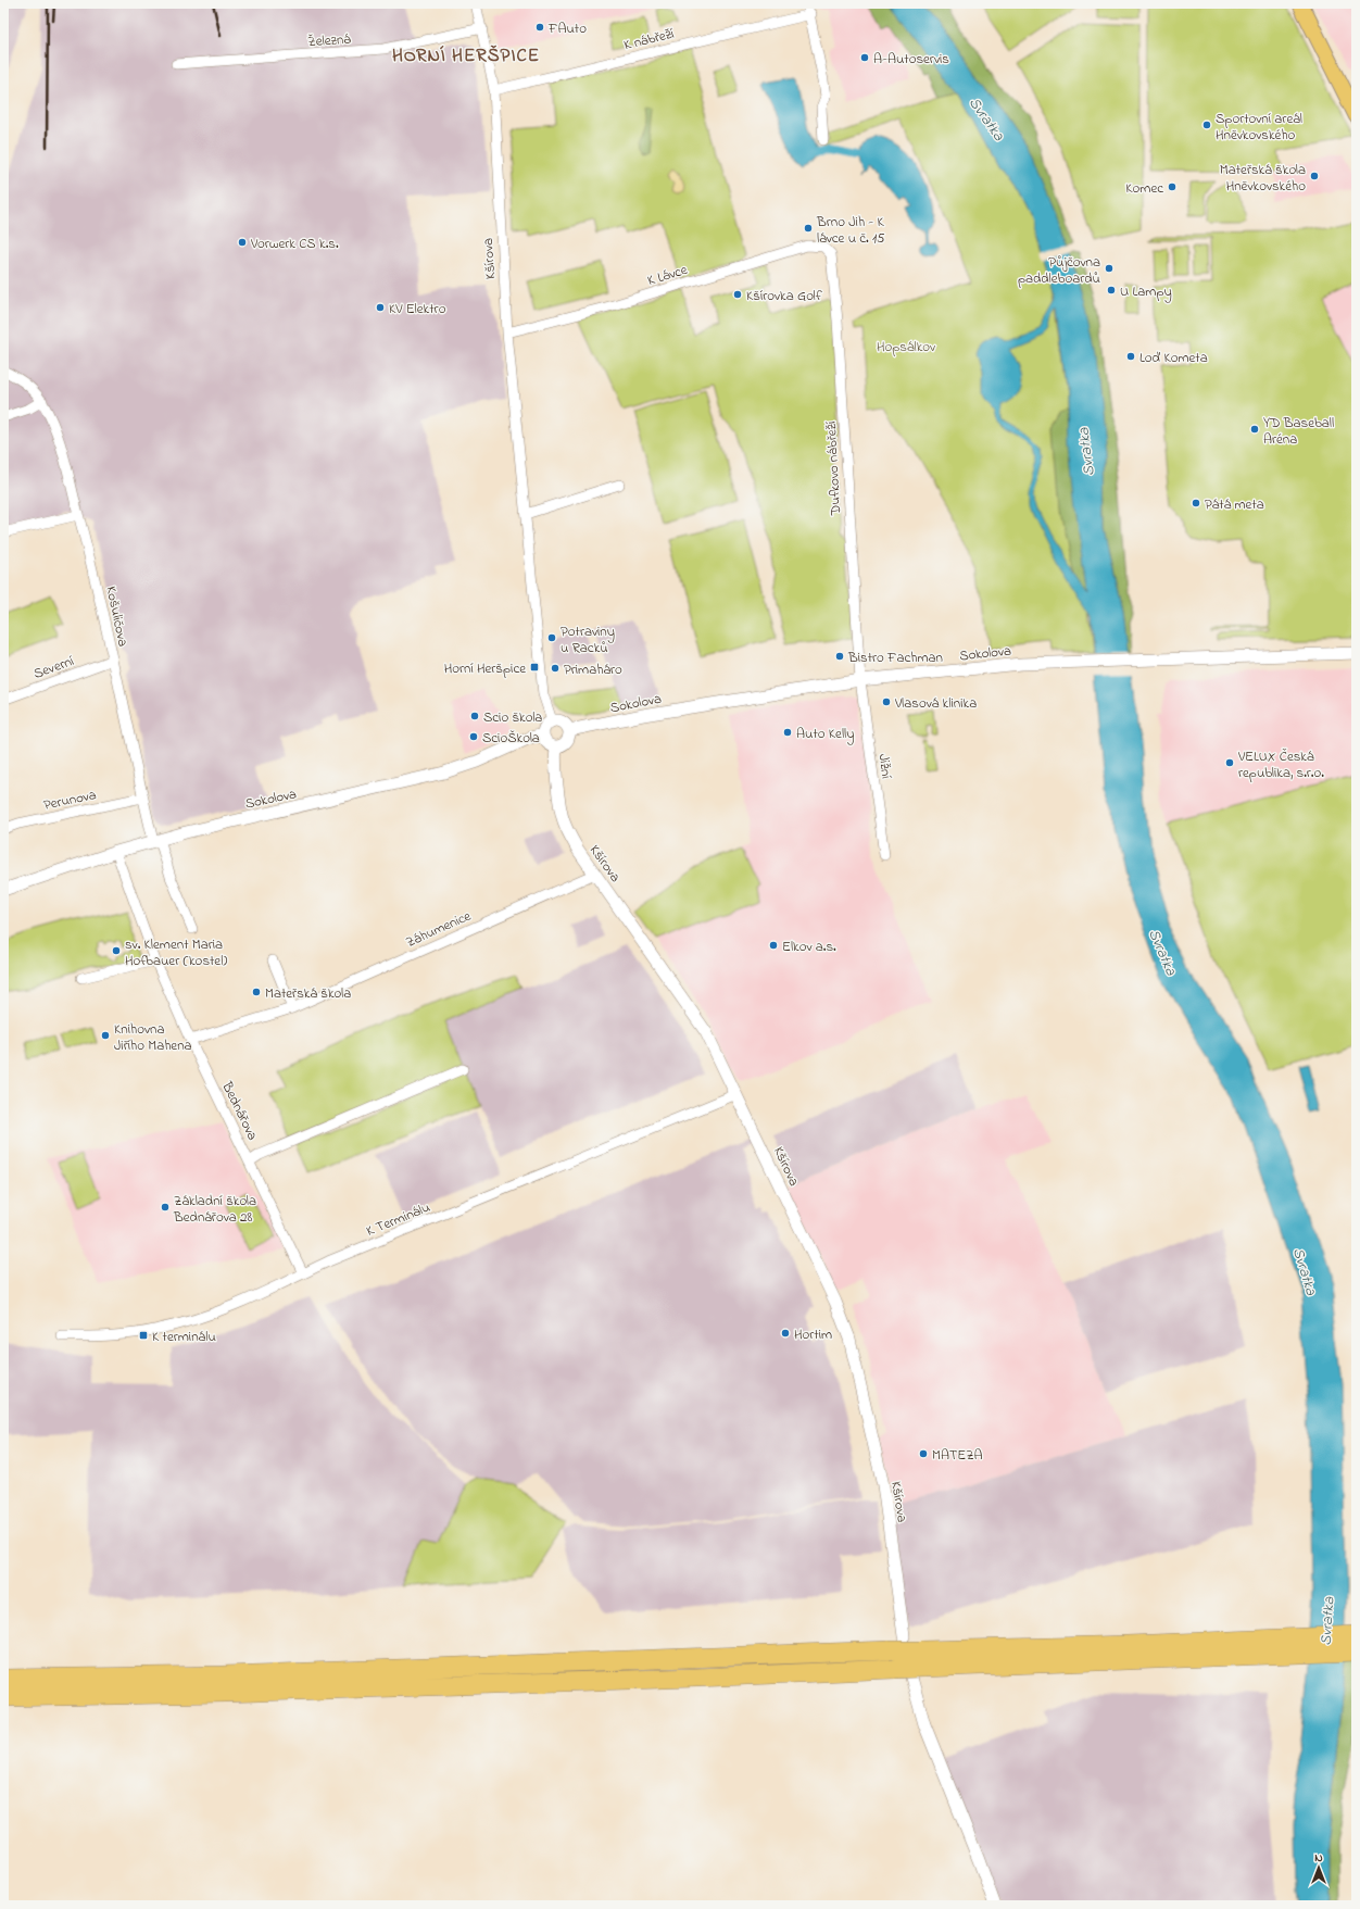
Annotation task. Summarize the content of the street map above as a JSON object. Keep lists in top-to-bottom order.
{
  "streets": {
    "street": [
      "K nábřeží",
      "Železná",
      "Kšírova",
      "K Lávce",
      "Dufkovo nábřeží",
      "Košuličova",
      "Sokolova",
      "Severní",
      "Jižní",
      "Perunova",
      "Záhumenice",
      "Bednářova",
      "K Terminálu"
    ]
  },
  "crossings": [
    ["K nábřeží", "Kšírova"],
    ["Železná", "Kšírova"],
    ["Kšírova", "K Lávce"],
    ["Kšírova", "Sokolova"],
    ["Kšírova", "Záhumenice"],
    ["Kšírova", "K Terminálu"],
    ["K Lávce", "Dufkovo nábřeží"],
    ["Dufkovo nábřeží", "Sokolova"],
    ["Dufkovo nábřeží", "Jižní"],
    ["Košuličova", "Sokolova"],
    ["Košuličova", "Severní"],
    ["Košuličova", "Perunova"],
    ["Sokolova", "Jižní"],
    ["Sokolova", "Bednářova"],
    ["Záhumenice", "Bednářova"],
    ["Bednářova", "K Terminálu"]
  ],
  "districts": ["HORNÍ HERŠPICE"],
  "water": ["Svratka"],
  "parks": ["Hopsálkov"],
  "places": {
    "other": [
      "FAuto",
      "A-Autoservis",
      "Sportovní areál Hněvkovského",
      "Mateřská škola Hněvkovského",
      "Komec",
      "Brno Jih - K lávce u č. 15",
      "Vorwerk CS k.s.",
      "Půjčovna paddleboardů",
      "U Lampy",
      "Kšírovka Golf",
      "KV Elektro",
      "Loď Kometa",
      "YD Baseball Aréna",
      "Pátá meta",
      "Potraviny u Racků",
      "Bistro Fachman",
      "Primaháro",
      "Vlasová klinika",
      "Scio škola",
      "Auto Kelly",
      "ScioŠkola",
      "VELUX Česká republika, s.r.o.",
      "Elkov a.s.",
      "sv. Klement Maria Hofbauer (kostel)",
      "Mateřská škola",
      "Knihovna Jiřího Mahena",
      "Základní škola Bednářova 28",
      "Hortim",
      "MATEZA"
    ],
    "transit": ["Horní Heršpice", "K terminálu"]
  },
  "north": "top"
}
